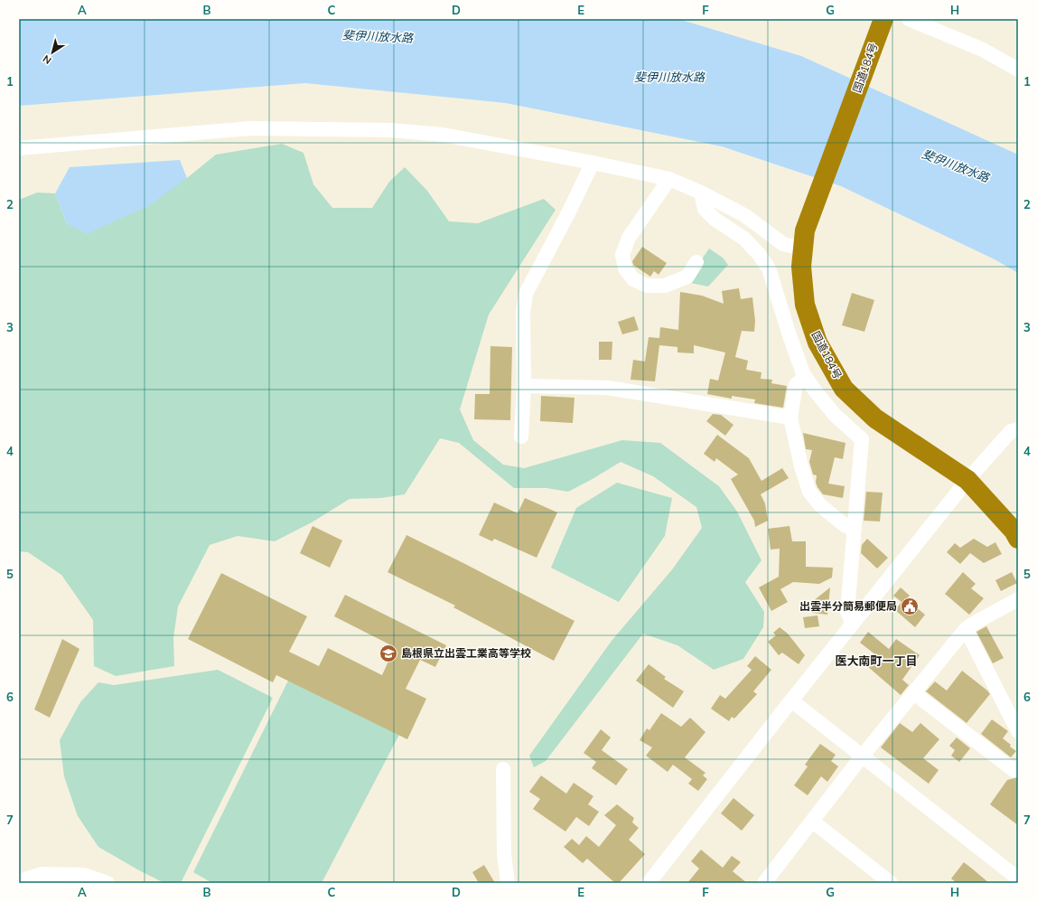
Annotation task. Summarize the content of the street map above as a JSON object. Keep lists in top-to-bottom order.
{
  "streets": {
    "highway": ["国道184号"]
  },
  "districts": ["医大南町一丁目"],
  "water": ["斐伊川放水路"],
  "places": {
    "public building": ["出雲半分簡易郵便局"],
    "school or university": ["島根県立出雲工業高等学校"]
  },
  "north": "bottom left",
  "grid": {
    "columns": [
      "A",
      "B",
      "C",
      "D",
      "E",
      "F",
      "G",
      "H"
    ],
    "rows": [
      "1",
      "2",
      "3",
      "4",
      "5",
      "6",
      "7"
    ]
  }
}
